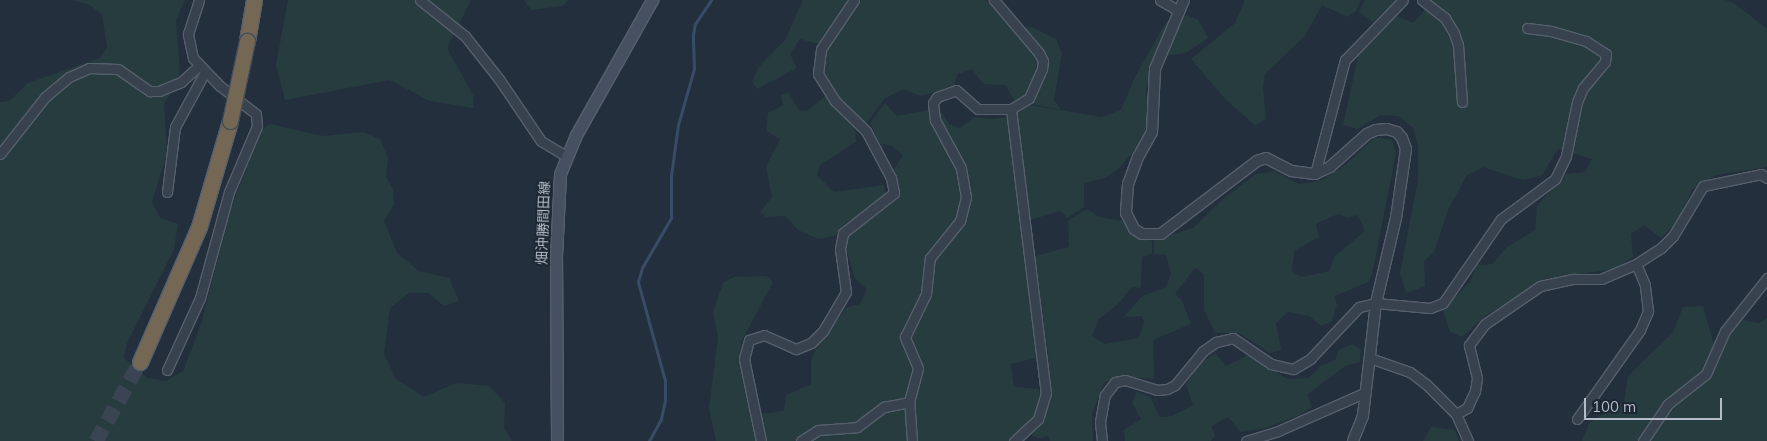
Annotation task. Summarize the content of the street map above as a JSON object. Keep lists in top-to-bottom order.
{
  "streets": {
    "main road": ["畑沖勝間田線"]
  },
  "scale_bar": "100 m"
}
